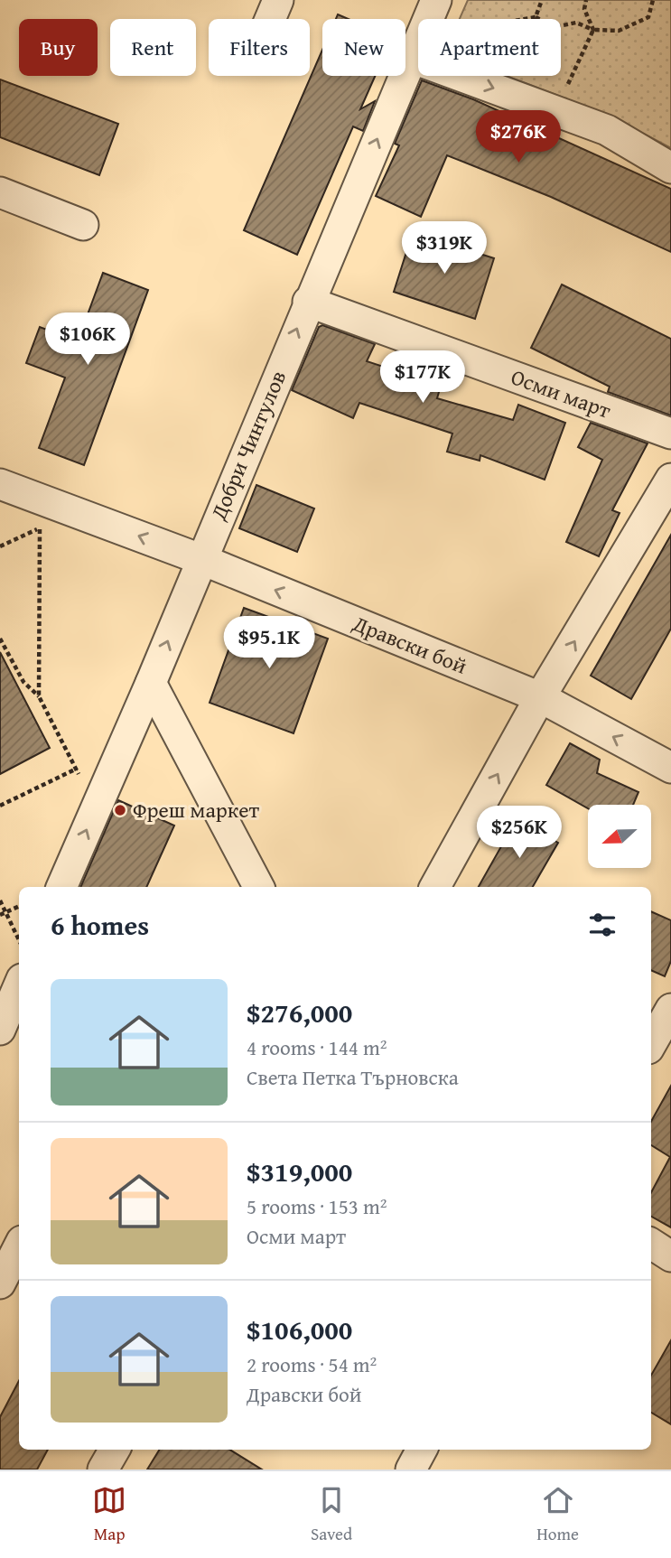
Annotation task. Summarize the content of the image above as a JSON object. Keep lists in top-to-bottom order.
{
  "streets": {
    "street": ["Осми март", "Добри Чинтулов", "Дравски бой"]
  },
  "crossings": [
    ["Осми март", "Добри Чинтулов"],
    ["Добри Чинтулов", "Дравски бой"]
  ],
  "one_way": ["Добри Чинтулов", "Дравски бой"],
  "places": ["Фреш маркет"],
  "north": "left",
  "page": {
    "chip": [
      "Buy",
      "Rent",
      "Filters",
      "New",
      "Apartment"
    ],
    "price": [
      "$276K",
      "$319K",
      "$106K",
      "$177K",
      "$95.1K",
      "$256K"
    ],
    "heading": "6 homes",
    "list": [
      {
        "name": "$276,000",
        "note": "4 rooms · 144 m² · Света Петка Търновска"
      },
      {
        "name": "$319,000",
        "note": "5 rooms · 153 m² · Осми март"
      },
      {
        "name": "$106,000",
        "note": "2 rooms · 54 m² · Дравски бой"
      }
    ],
    "tabs": ["Map", "Saved", "Home"]
  }
}
